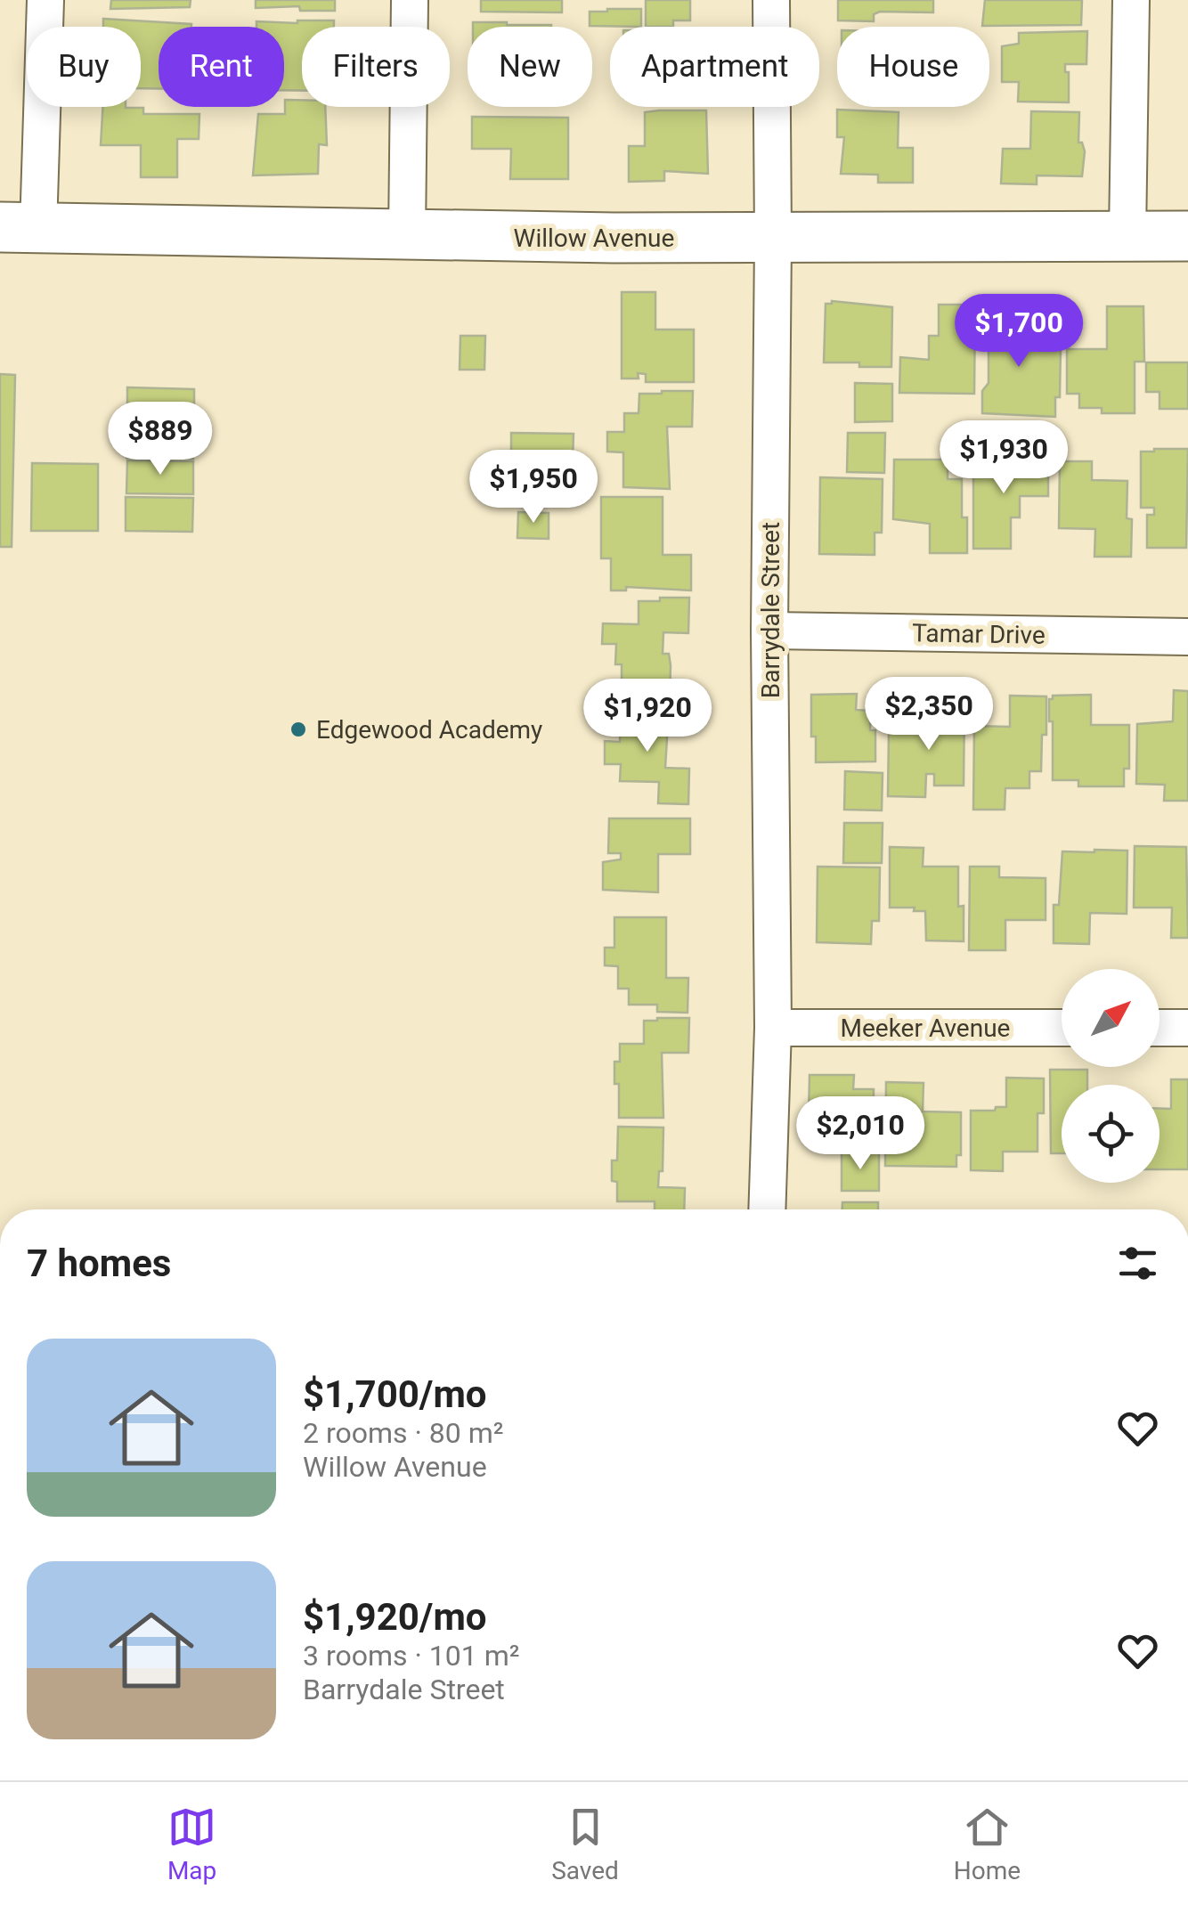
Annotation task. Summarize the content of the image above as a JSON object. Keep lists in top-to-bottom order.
{
  "streets": {
    "street": [
      "Willow Avenue",
      "Barrydale Street",
      "Tamar Drive",
      "Meeker Avenue"
    ]
  },
  "crossings": [
    ["Willow Avenue", "Barrydale Street"],
    ["Barrydale Street", "Tamar Drive"],
    ["Barrydale Street", "Meeker Avenue"]
  ],
  "places": ["Edgewood Academy"],
  "north": "top right",
  "page": {
    "chip": [
      "Buy",
      "Rent",
      "Filters",
      "New",
      "Apartment",
      "House"
    ],
    "price": [
      "$1,700",
      "$889",
      "$1,930",
      "$1,950",
      "$2,350",
      "$1,920",
      "$2,010"
    ],
    "heading": "7 homes",
    "list": [
      {
        "name": "$1,700/mo",
        "note": "2 rooms · 80 m² · Willow Avenue"
      },
      {
        "name": "$1,920/mo",
        "note": "3 rooms · 101 m² · Barrydale Street"
      }
    ],
    "tabs": ["Map", "Saved", "Home"]
  }
}
